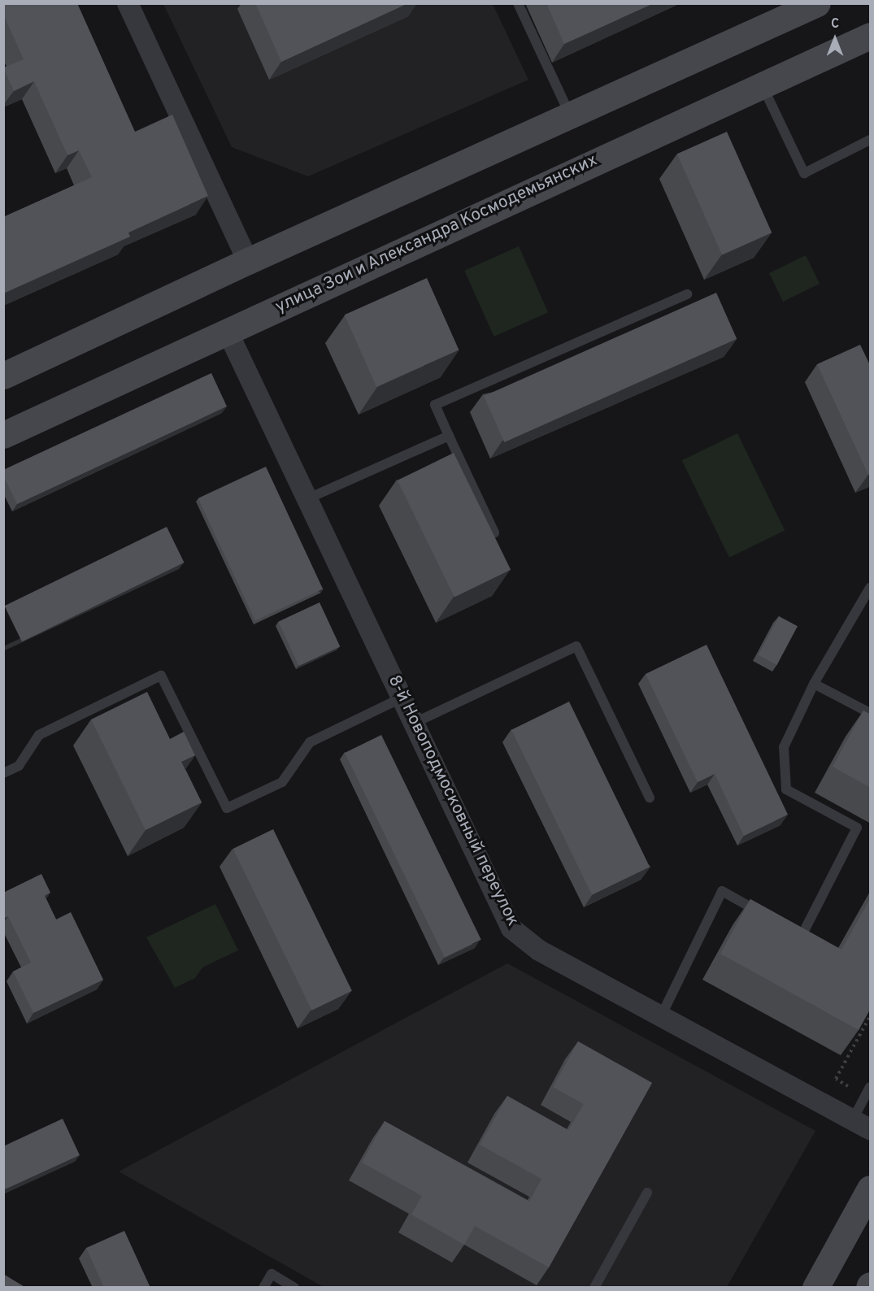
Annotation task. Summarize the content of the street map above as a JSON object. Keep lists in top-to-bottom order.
{
  "streets": {
    "main road": ["улица Зои и Александра Космодемьянских"],
    "street": ["8-й Новоподмосковный переулок"]
  },
  "crossings": [
    ["улица Зои и Александра Космодемьянских", "8-й Новоподмосковный переулок"]
  ],
  "north": "top"
}
